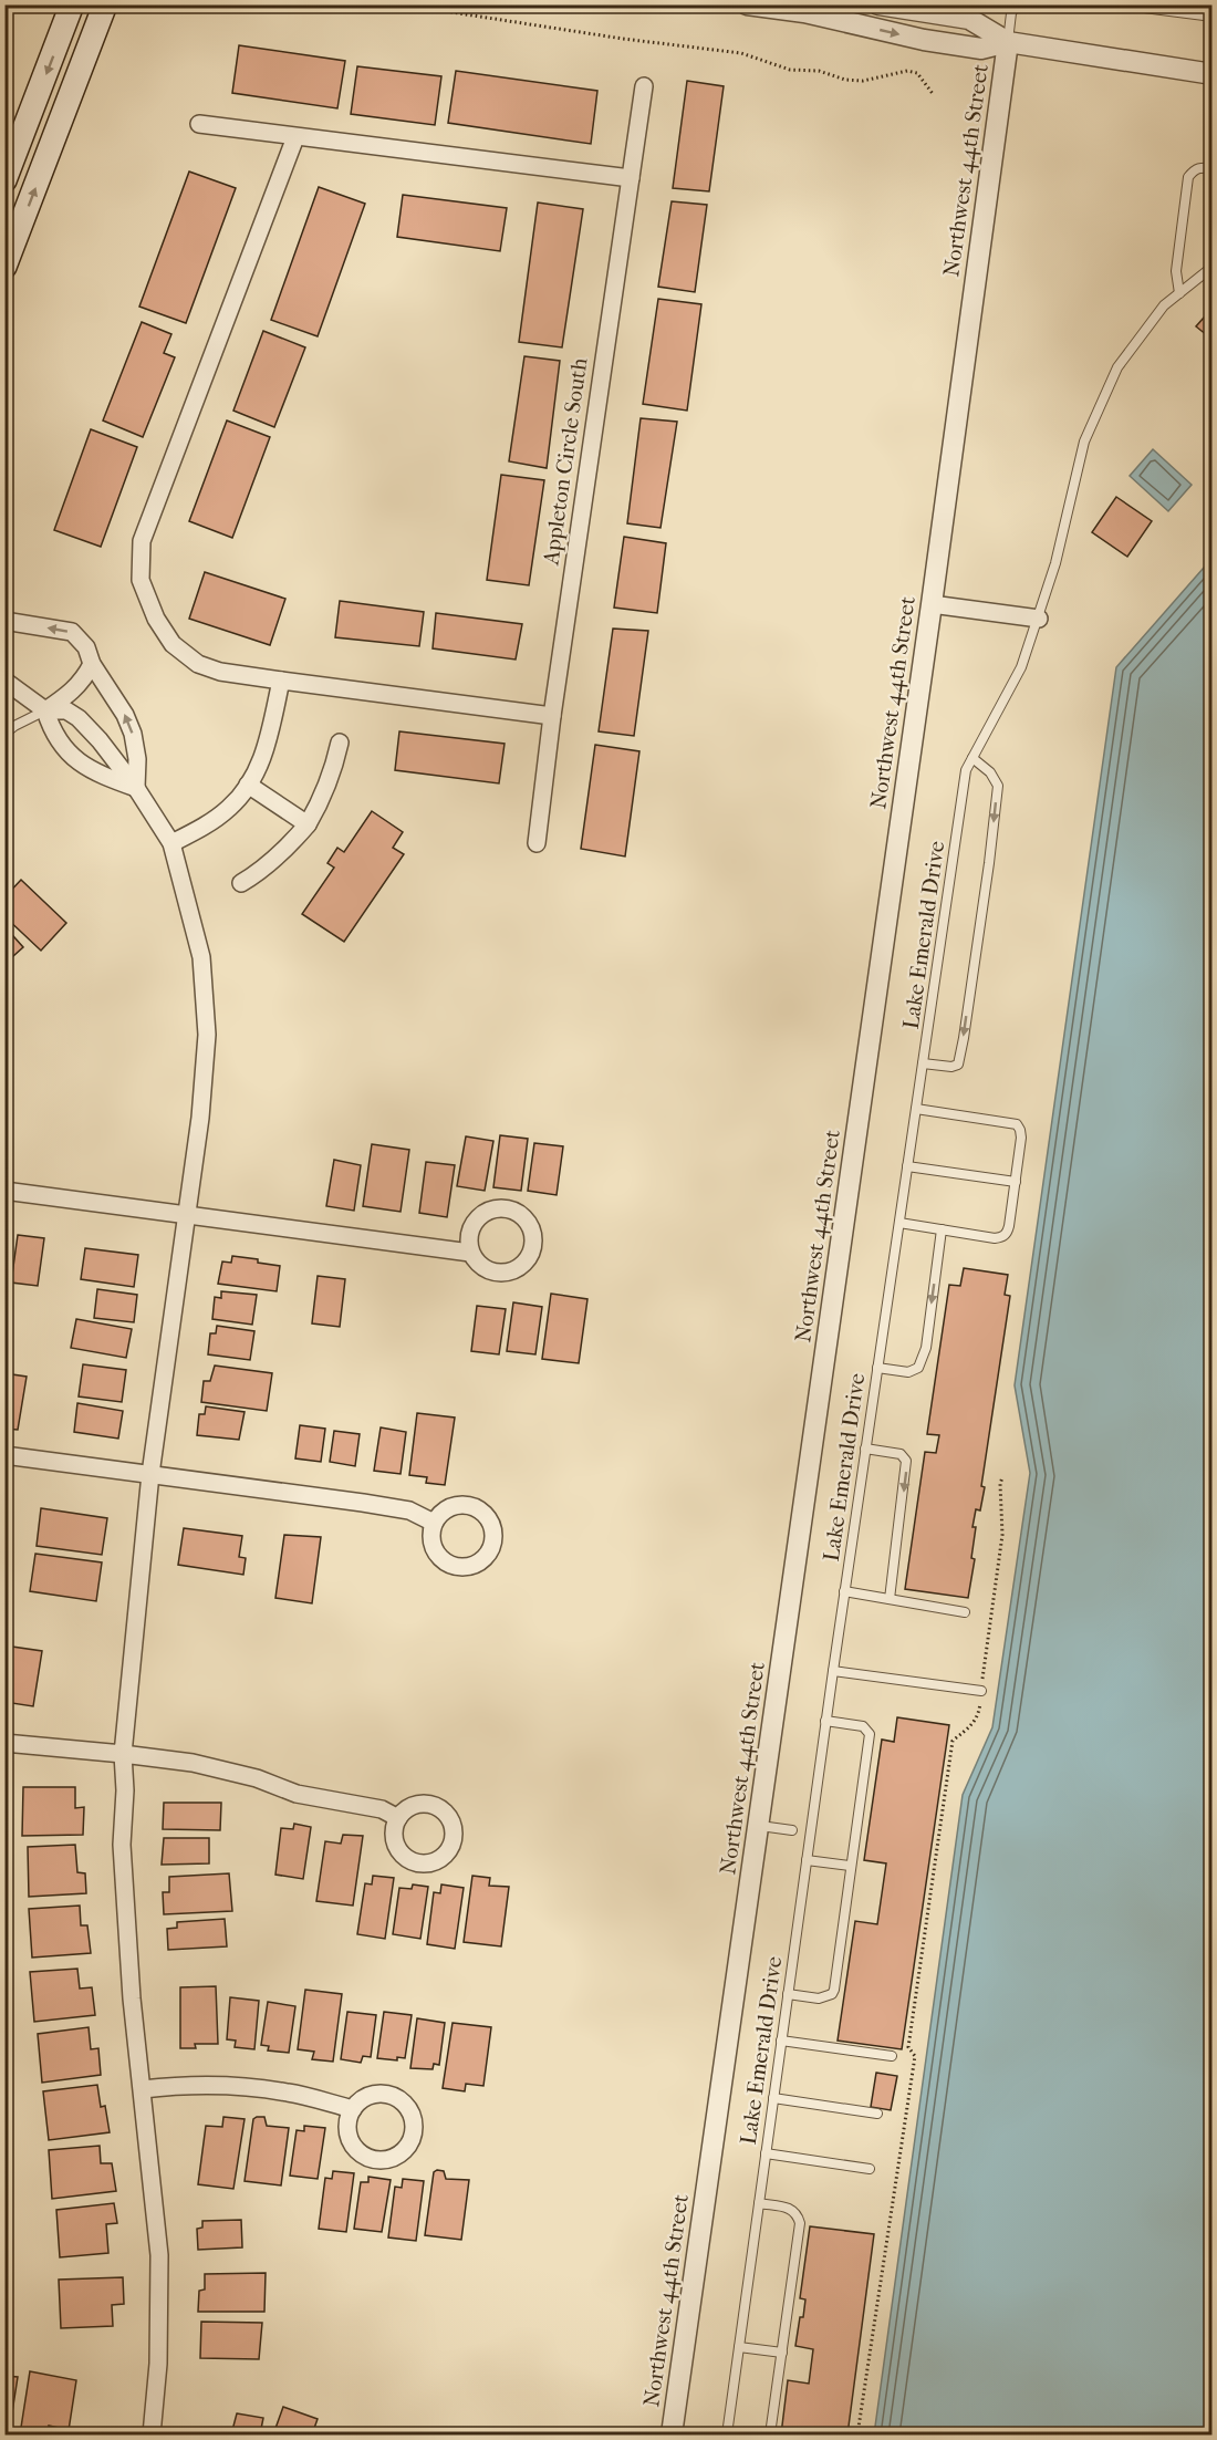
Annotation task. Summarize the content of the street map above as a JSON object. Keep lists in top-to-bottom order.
{
  "streets": {
    "street": ["Northwest 44th Street", "Appleton Circle South"],
    "lane": ["Lake Emerald Drive"]
  }
}
